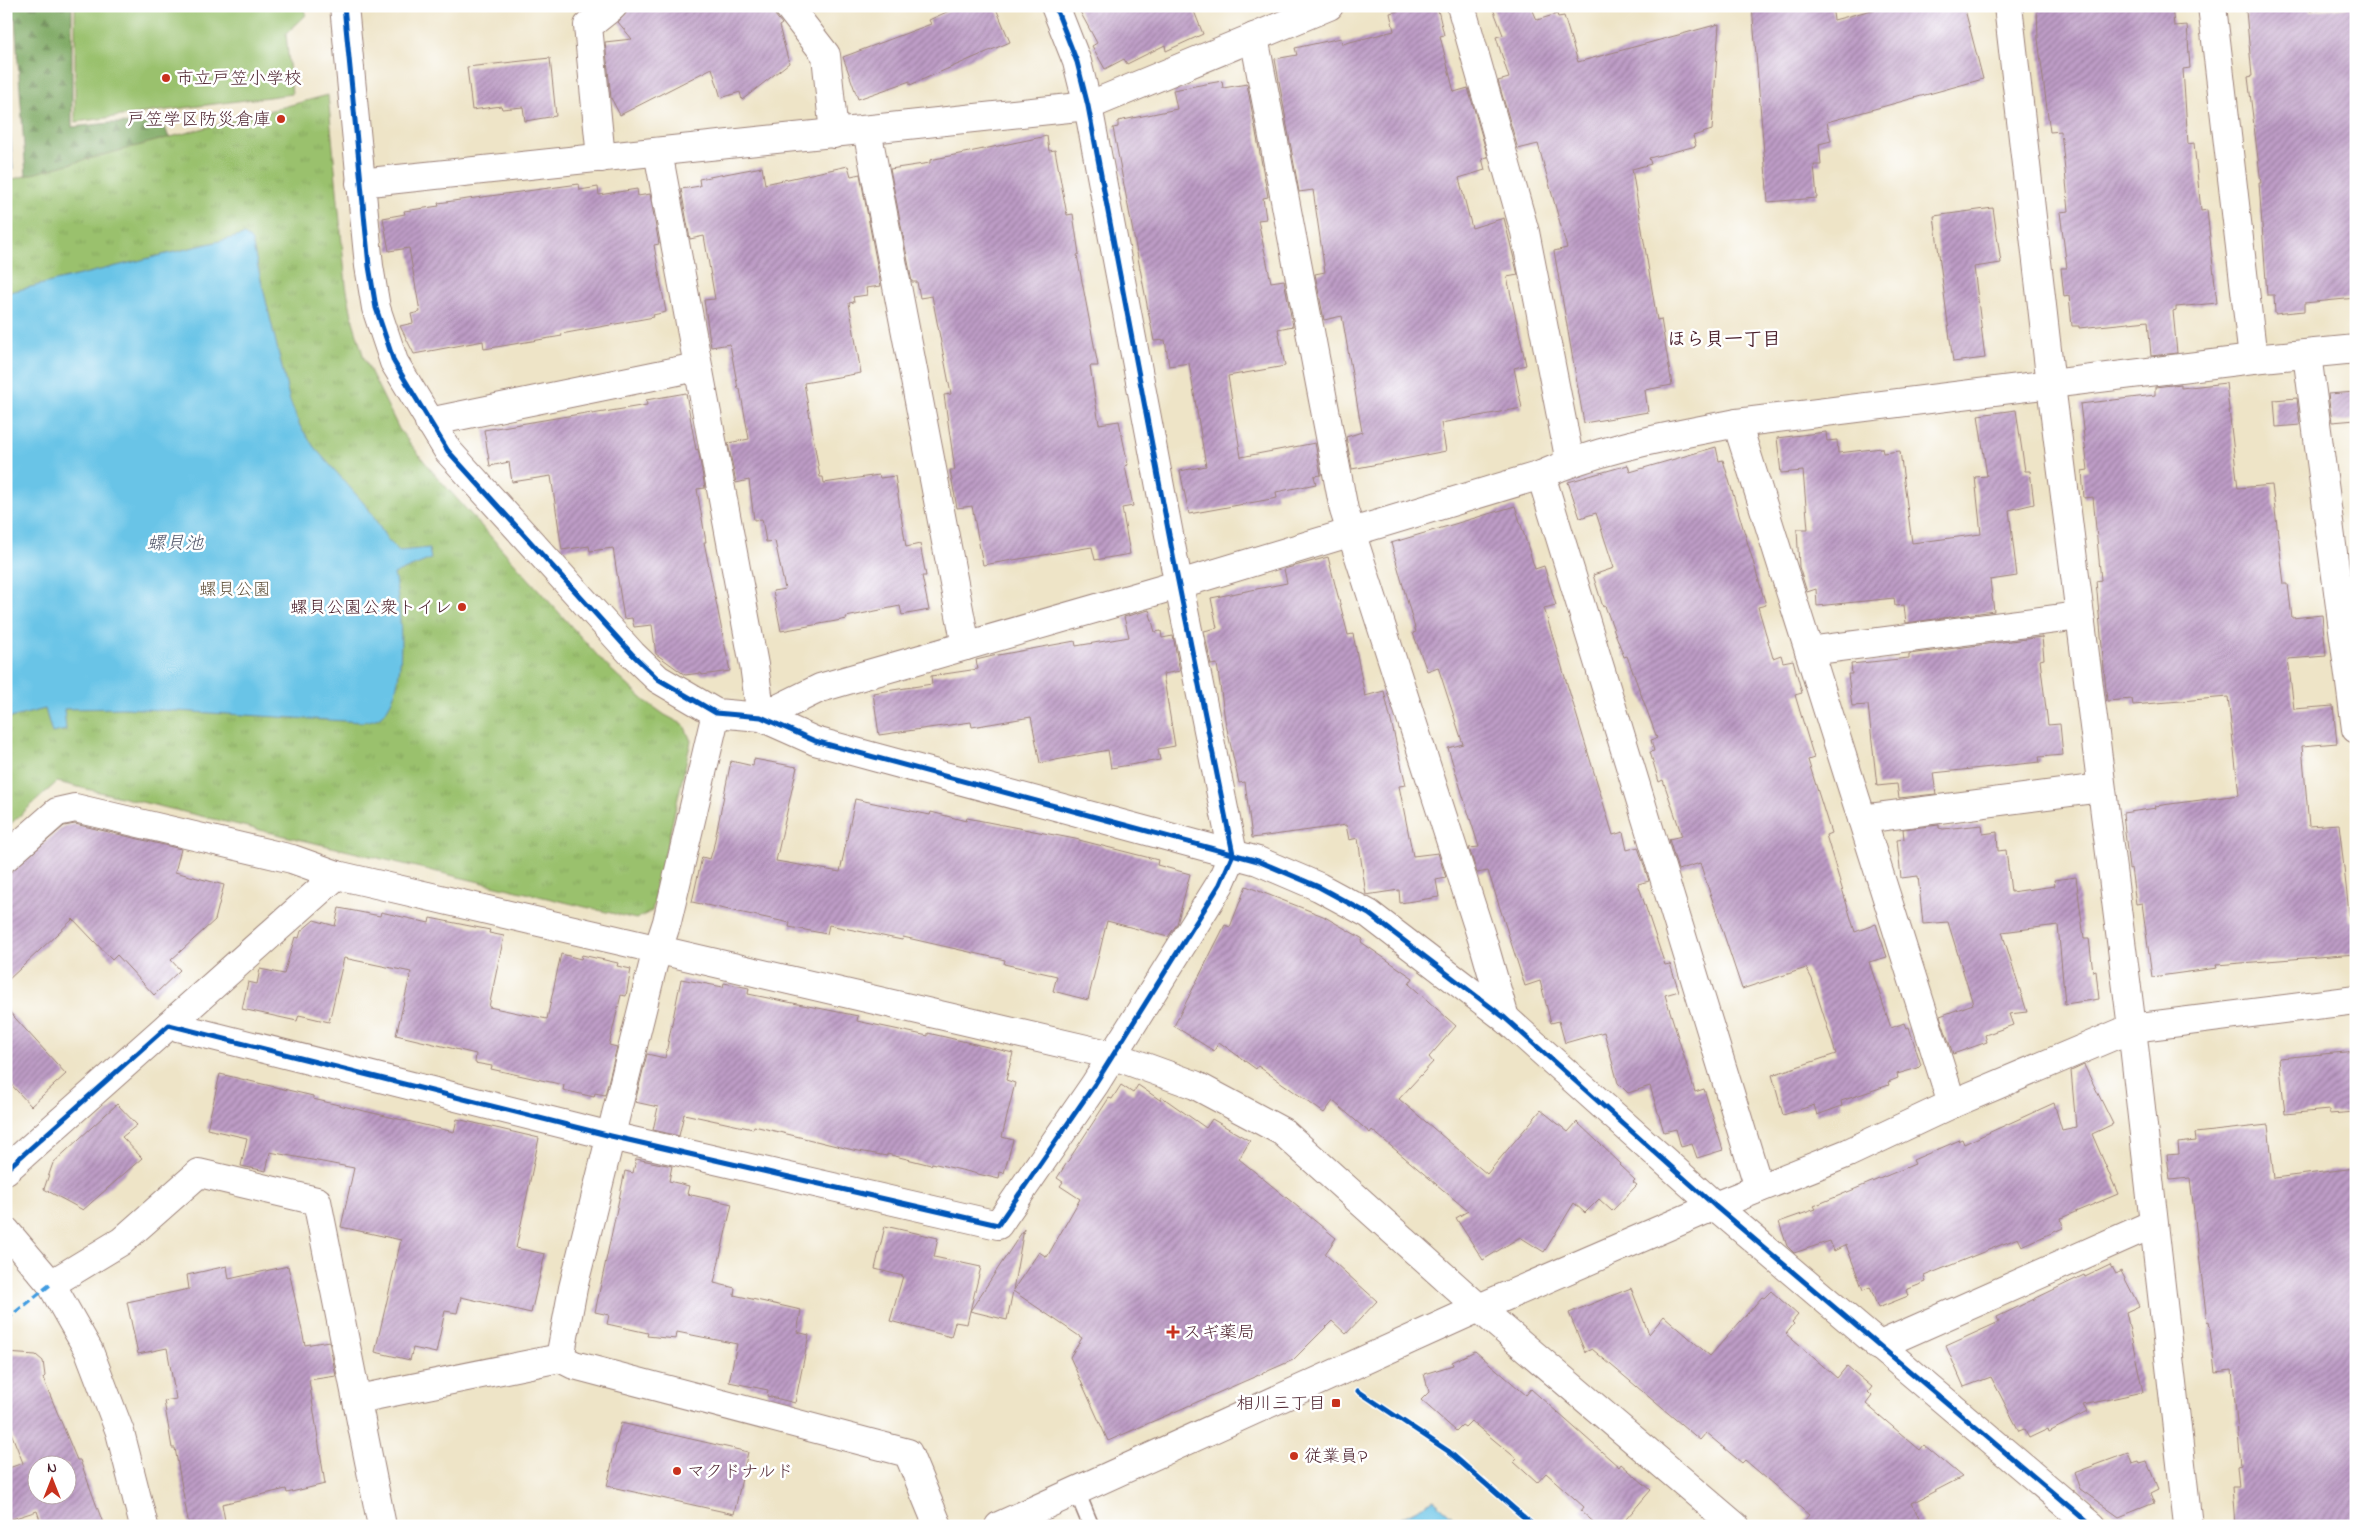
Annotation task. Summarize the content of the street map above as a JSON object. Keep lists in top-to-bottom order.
{
  "districts": ["ほら貝一丁目"],
  "water": ["螺貝池"],
  "parks": ["螺貝公園"],
  "places": {
    "other": [
      "市立戸笠小学校",
      "戸笠学区防災倉庫",
      "螺貝公園公衆トイレ",
      "従業員P",
      "マクドナルド"
    ],
    "health": ["スギ薬局"],
    "transit": ["相川三丁目"]
  },
  "north": "top"
}
